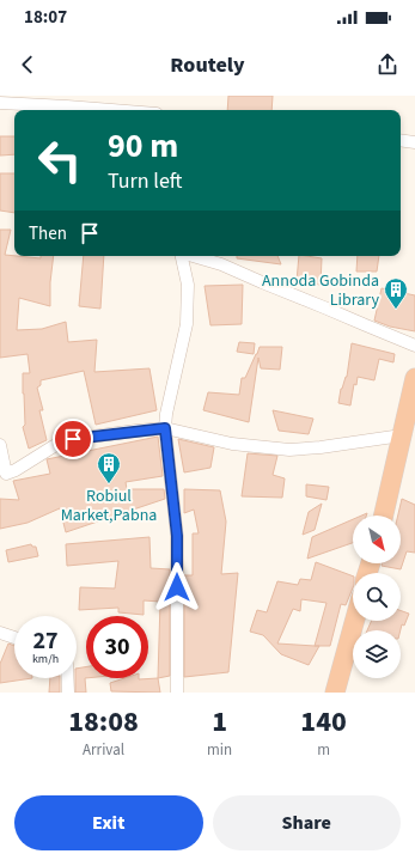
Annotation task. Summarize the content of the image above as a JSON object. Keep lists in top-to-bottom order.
{
  "places": {
    "building": ["Annoda Gobinda Library", "Robiul Market,Pabna"]
  },
  "north": "bottom right",
  "page": {
    "status": "18:07",
    "header": "Routely",
    "turn": ["90 m", "Turn left"],
    "then": "Then",
    "speed": "27 km/h",
    "limit": "30",
    "eta": [
      "18:08",
      "Arrival",
      "1",
      "min",
      "140",
      "m"
    ],
    "buttons": ["Exit", "Share"]
  }
}
